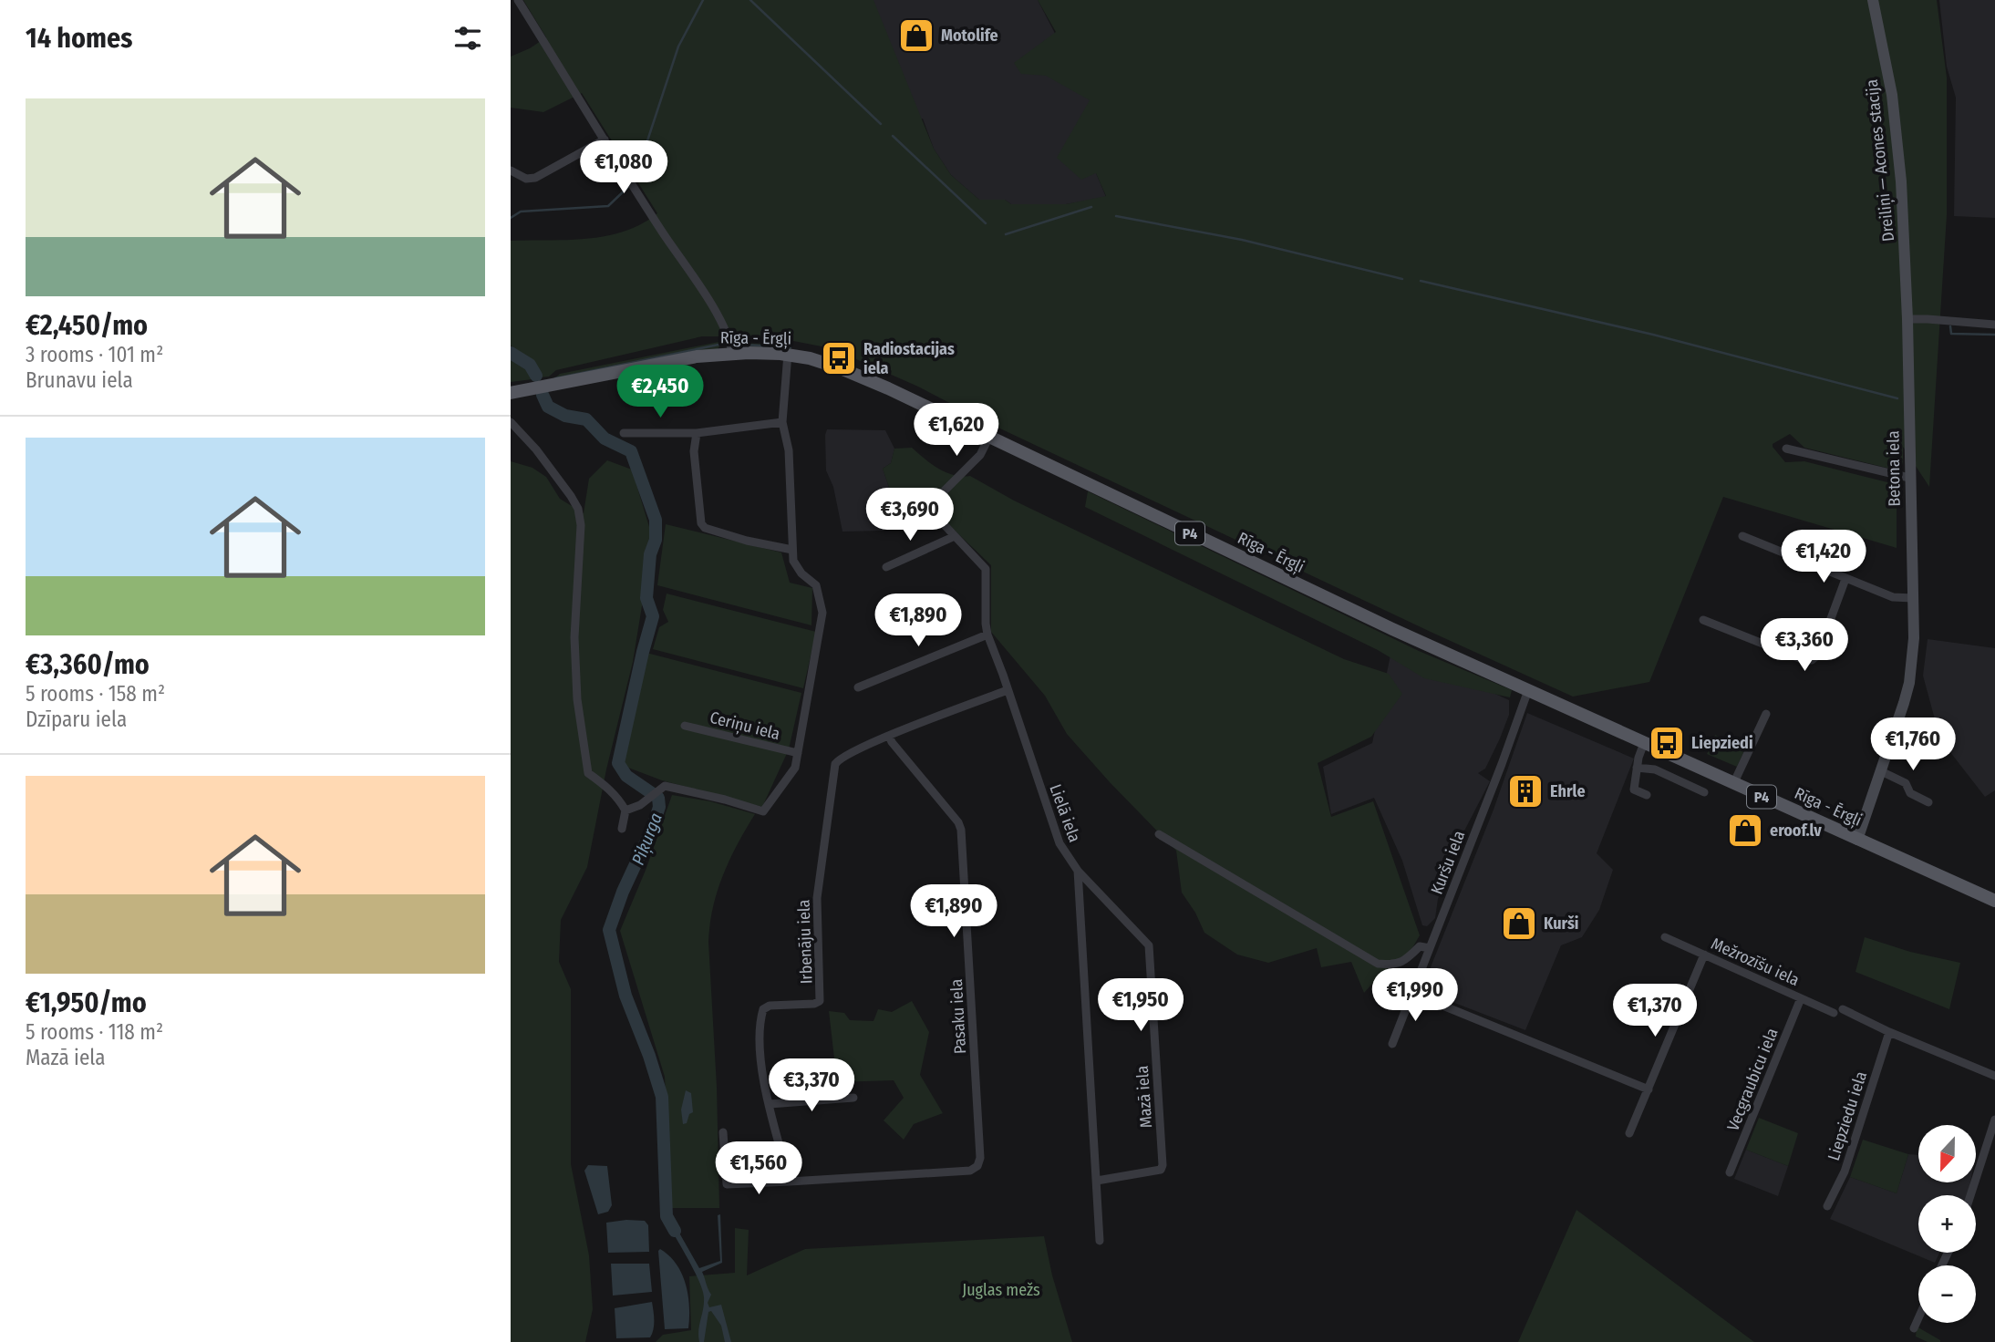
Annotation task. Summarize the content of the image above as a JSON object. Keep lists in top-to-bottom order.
{
  "streets": {
    "main road": [
      "Dreiliņi — Acones stacija",
      "Rīga - Ērgļi",
      "Betona iela",
      "P4"
    ],
    "street": [
      "Ceriņu iela",
      "Lielā iela",
      "Kuršu iela",
      "Irbenāju iela",
      "Mežrozīšu iela",
      "Pasaku iela",
      "Vecgraubicu iela",
      "Mazā iela",
      "Liepziedu iela"
    ]
  },
  "crossings": [
    ["Dreiliņi — Acones stacija", "Betona iela"],
    ["Rīga - Ērgļi", "Betona iela"],
    ["Rīga - Ērgļi", "Lielā iela"],
    ["Rīga - Ērgļi", "Kuršu iela"],
    ["Lielā iela", "Irbenāju iela"],
    ["Lielā iela", "Mazā iela"],
    ["Irbenāju iela", "Pasaku iela"],
    ["Mežrozīšu iela", "Vecgraubicu iela"]
  ],
  "water": ["Piķurga"],
  "parks": ["Juglas mežs"],
  "places": {
    "shop": ["Motolife", "eroof.lv", "Kurši"],
    "bus stop": ["Radiostacijas iela", "Liepziedi"],
    "building": ["Ehrle"]
  },
  "north": "bottom",
  "page": {
    "heading": "14 homes",
    "list": [
      {
        "name": "€2,450/mo",
        "note": "3 rooms · 101 m² · Brunavu iela"
      },
      {
        "name": "€3,360/mo",
        "note": "5 rooms · 158 m² · Dzīparu iela"
      },
      {
        "name": "€1,950/mo",
        "note": "5 rooms · 118 m² · Mazā iela"
      }
    ],
    "price": [
      "€1,080",
      "€2,450",
      "€1,620",
      "€3,690",
      "€1,420",
      "€1,890",
      "€3,360",
      "€1,760",
      "€1,890",
      "€1,990",
      "€1,950",
      "€1,370",
      "€3,370",
      "€1,560"
    ],
    "map_buttons": ["+", "−"]
  }
}
